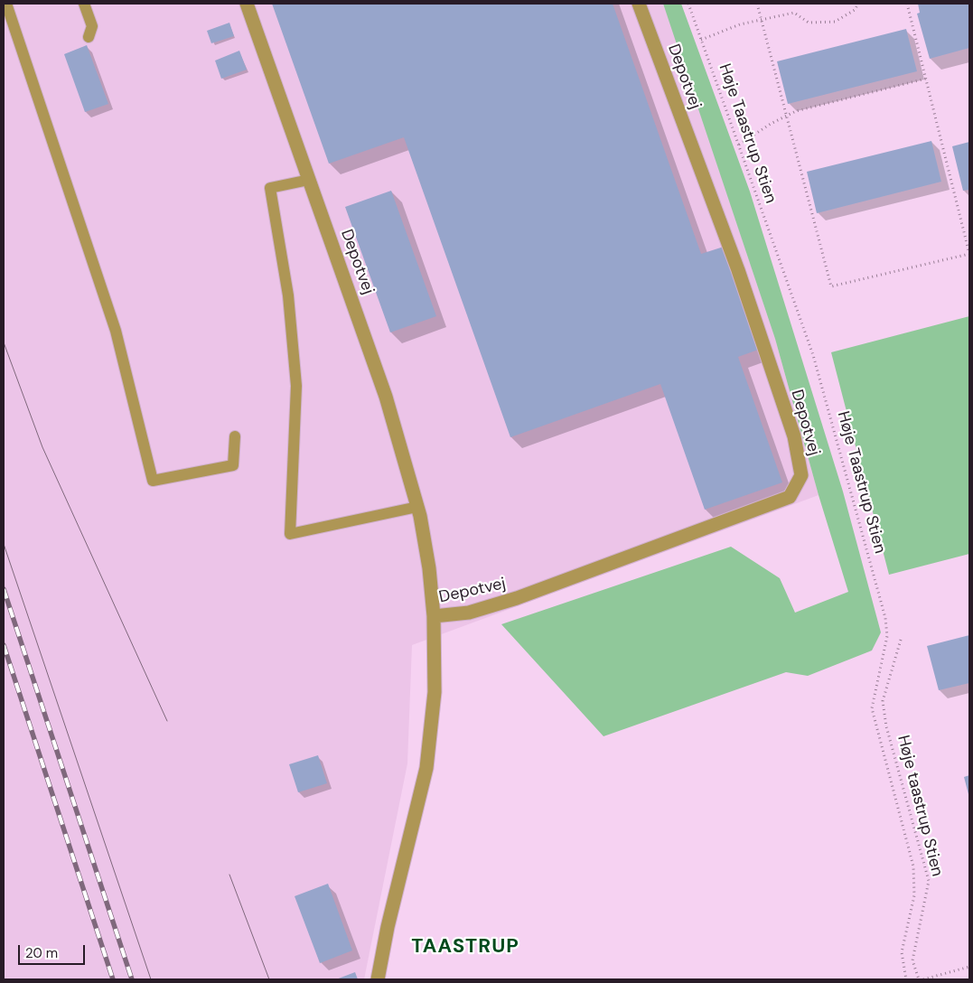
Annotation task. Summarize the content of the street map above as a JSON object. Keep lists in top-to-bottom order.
{
  "streets": {
    "street": ["Depotvej"],
    "path": ["Høje Taastrup Stien", "Høje taastrup Stien"]
  },
  "districts": ["TAASTRUP"],
  "scale_bar": "20 m"
}
